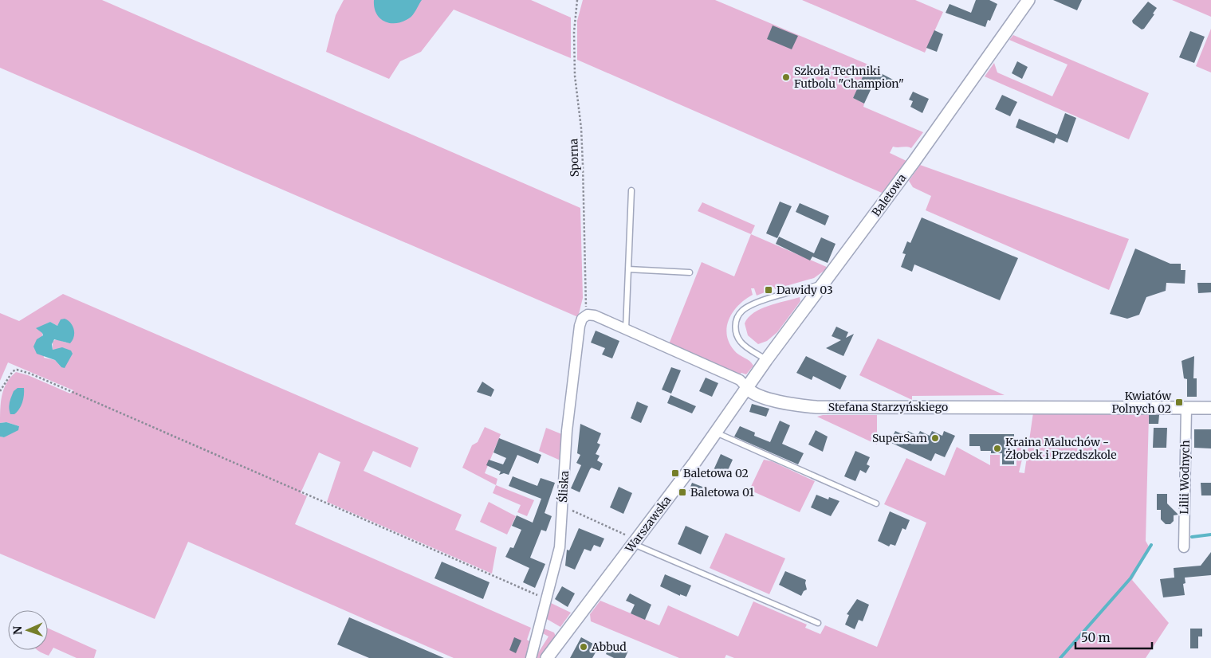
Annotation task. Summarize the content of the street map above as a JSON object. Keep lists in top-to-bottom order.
{
  "streets": {
    "street": [
      "Baletowa",
      "Stefana Starzyńskiego",
      "Lilii Wodnych",
      "Śliska",
      "Warszawska"
    ],
    "path": ["Sporna"]
  },
  "crossings": [
    ["Sporna", "Stefana Starzyńskiego"],
    ["Sporna", "Śliska"],
    ["Baletowa", "Stefana Starzyńskiego"],
    ["Baletowa", "Warszawska"],
    ["Stefana Starzyńskiego", "Lilii Wodnych"],
    ["Stefana Starzyńskiego", "Śliska"],
    ["Stefana Starzyńskiego", "Warszawska"]
  ],
  "places": {
    "other": [
      "Szkoła Techniki Futbolu \"Champion\"",
      "SuperSam",
      "Kraina Maluchów - Żłobek i Przedszkole",
      "Abbud"
    ],
    "transit": [
      "Dawidy 03",
      "Kwiatów Polnych 02",
      "Baletowa 02",
      "Baletowa 01"
    ]
  },
  "scale_bar": "50 m",
  "north": "left"
}
